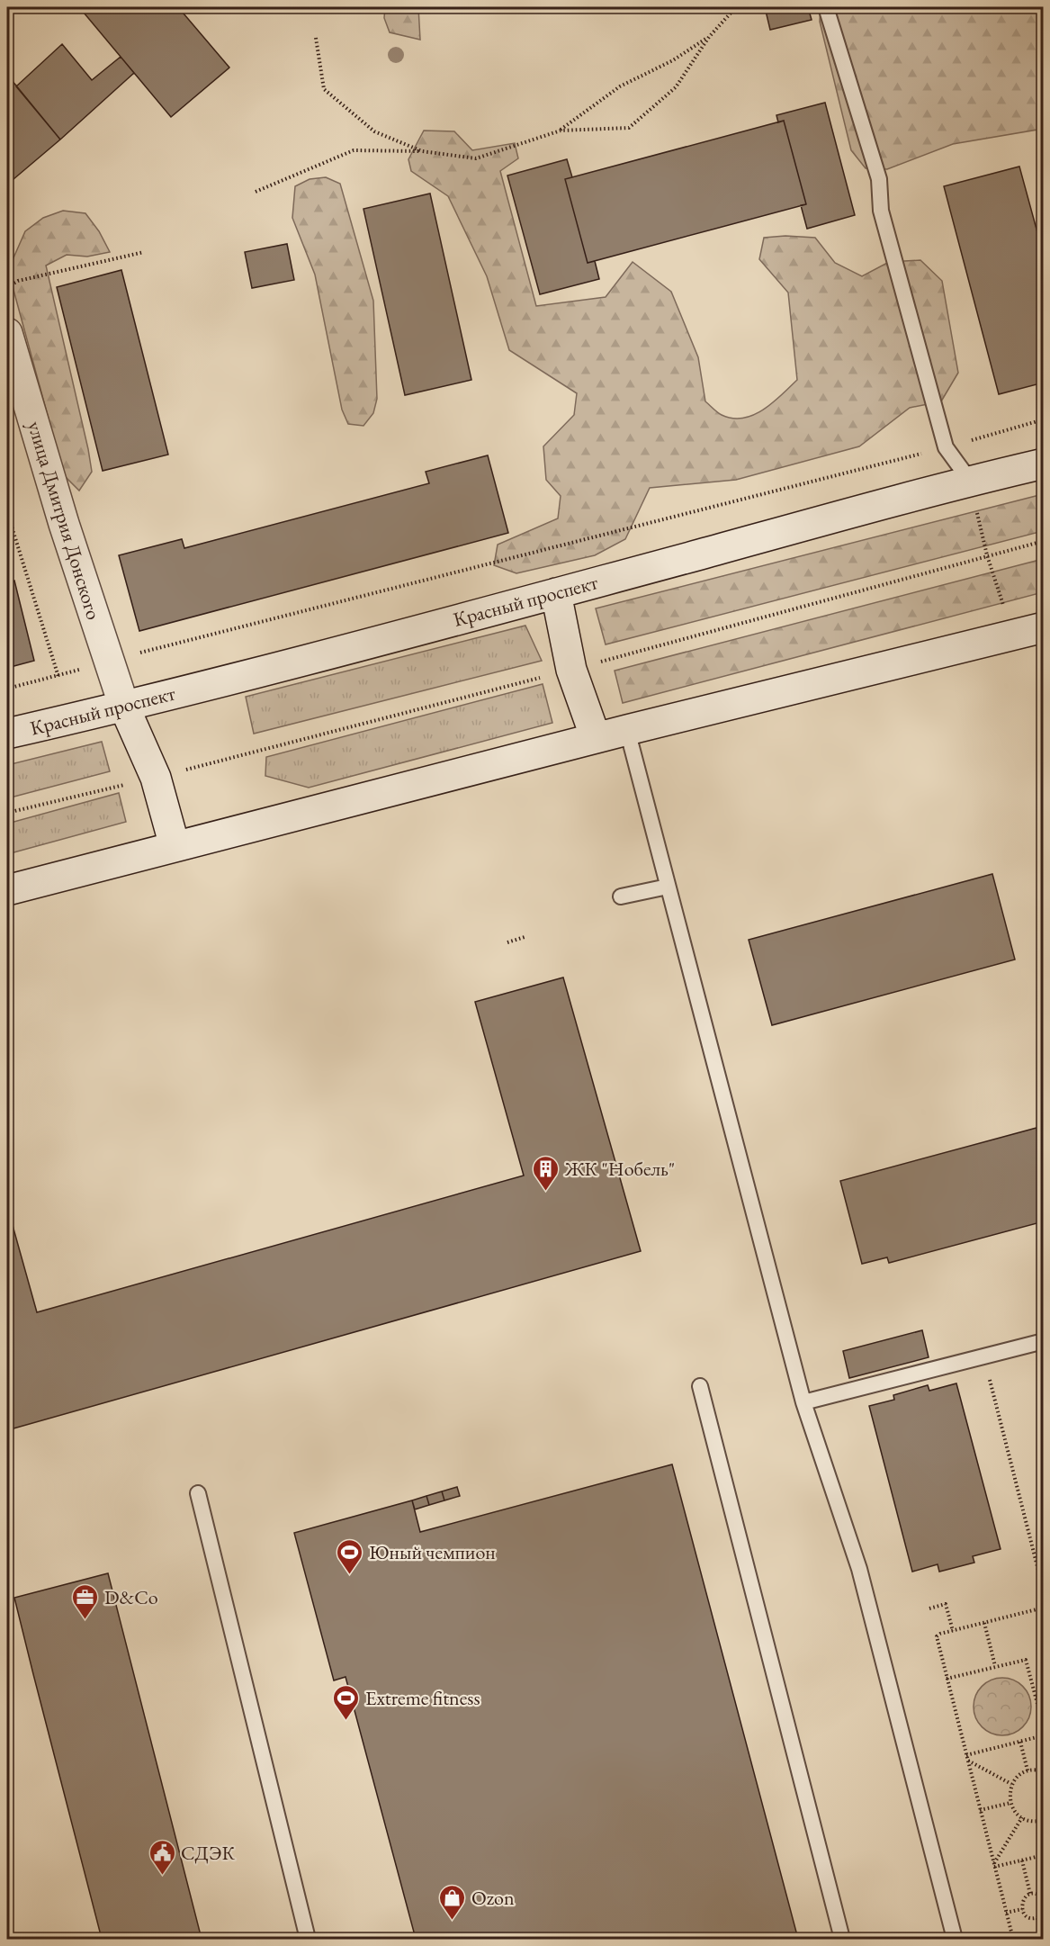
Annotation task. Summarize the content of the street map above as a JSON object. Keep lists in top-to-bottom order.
{
  "streets": {
    "main road": ["улица Дмитрия Донского", "Красный проспект"]
  },
  "crossings": [
    ["улица Дмитрия Донского", "Красный проспект"]
  ],
  "places": {
    "building": ["ЖК \"Нобель\""],
    "sports": ["Юный чемпион", "Extreme fitness"],
    "office": ["D&Co"],
    "public building": ["СДЭК"],
    "shop": ["Ozon"]
  }
}
